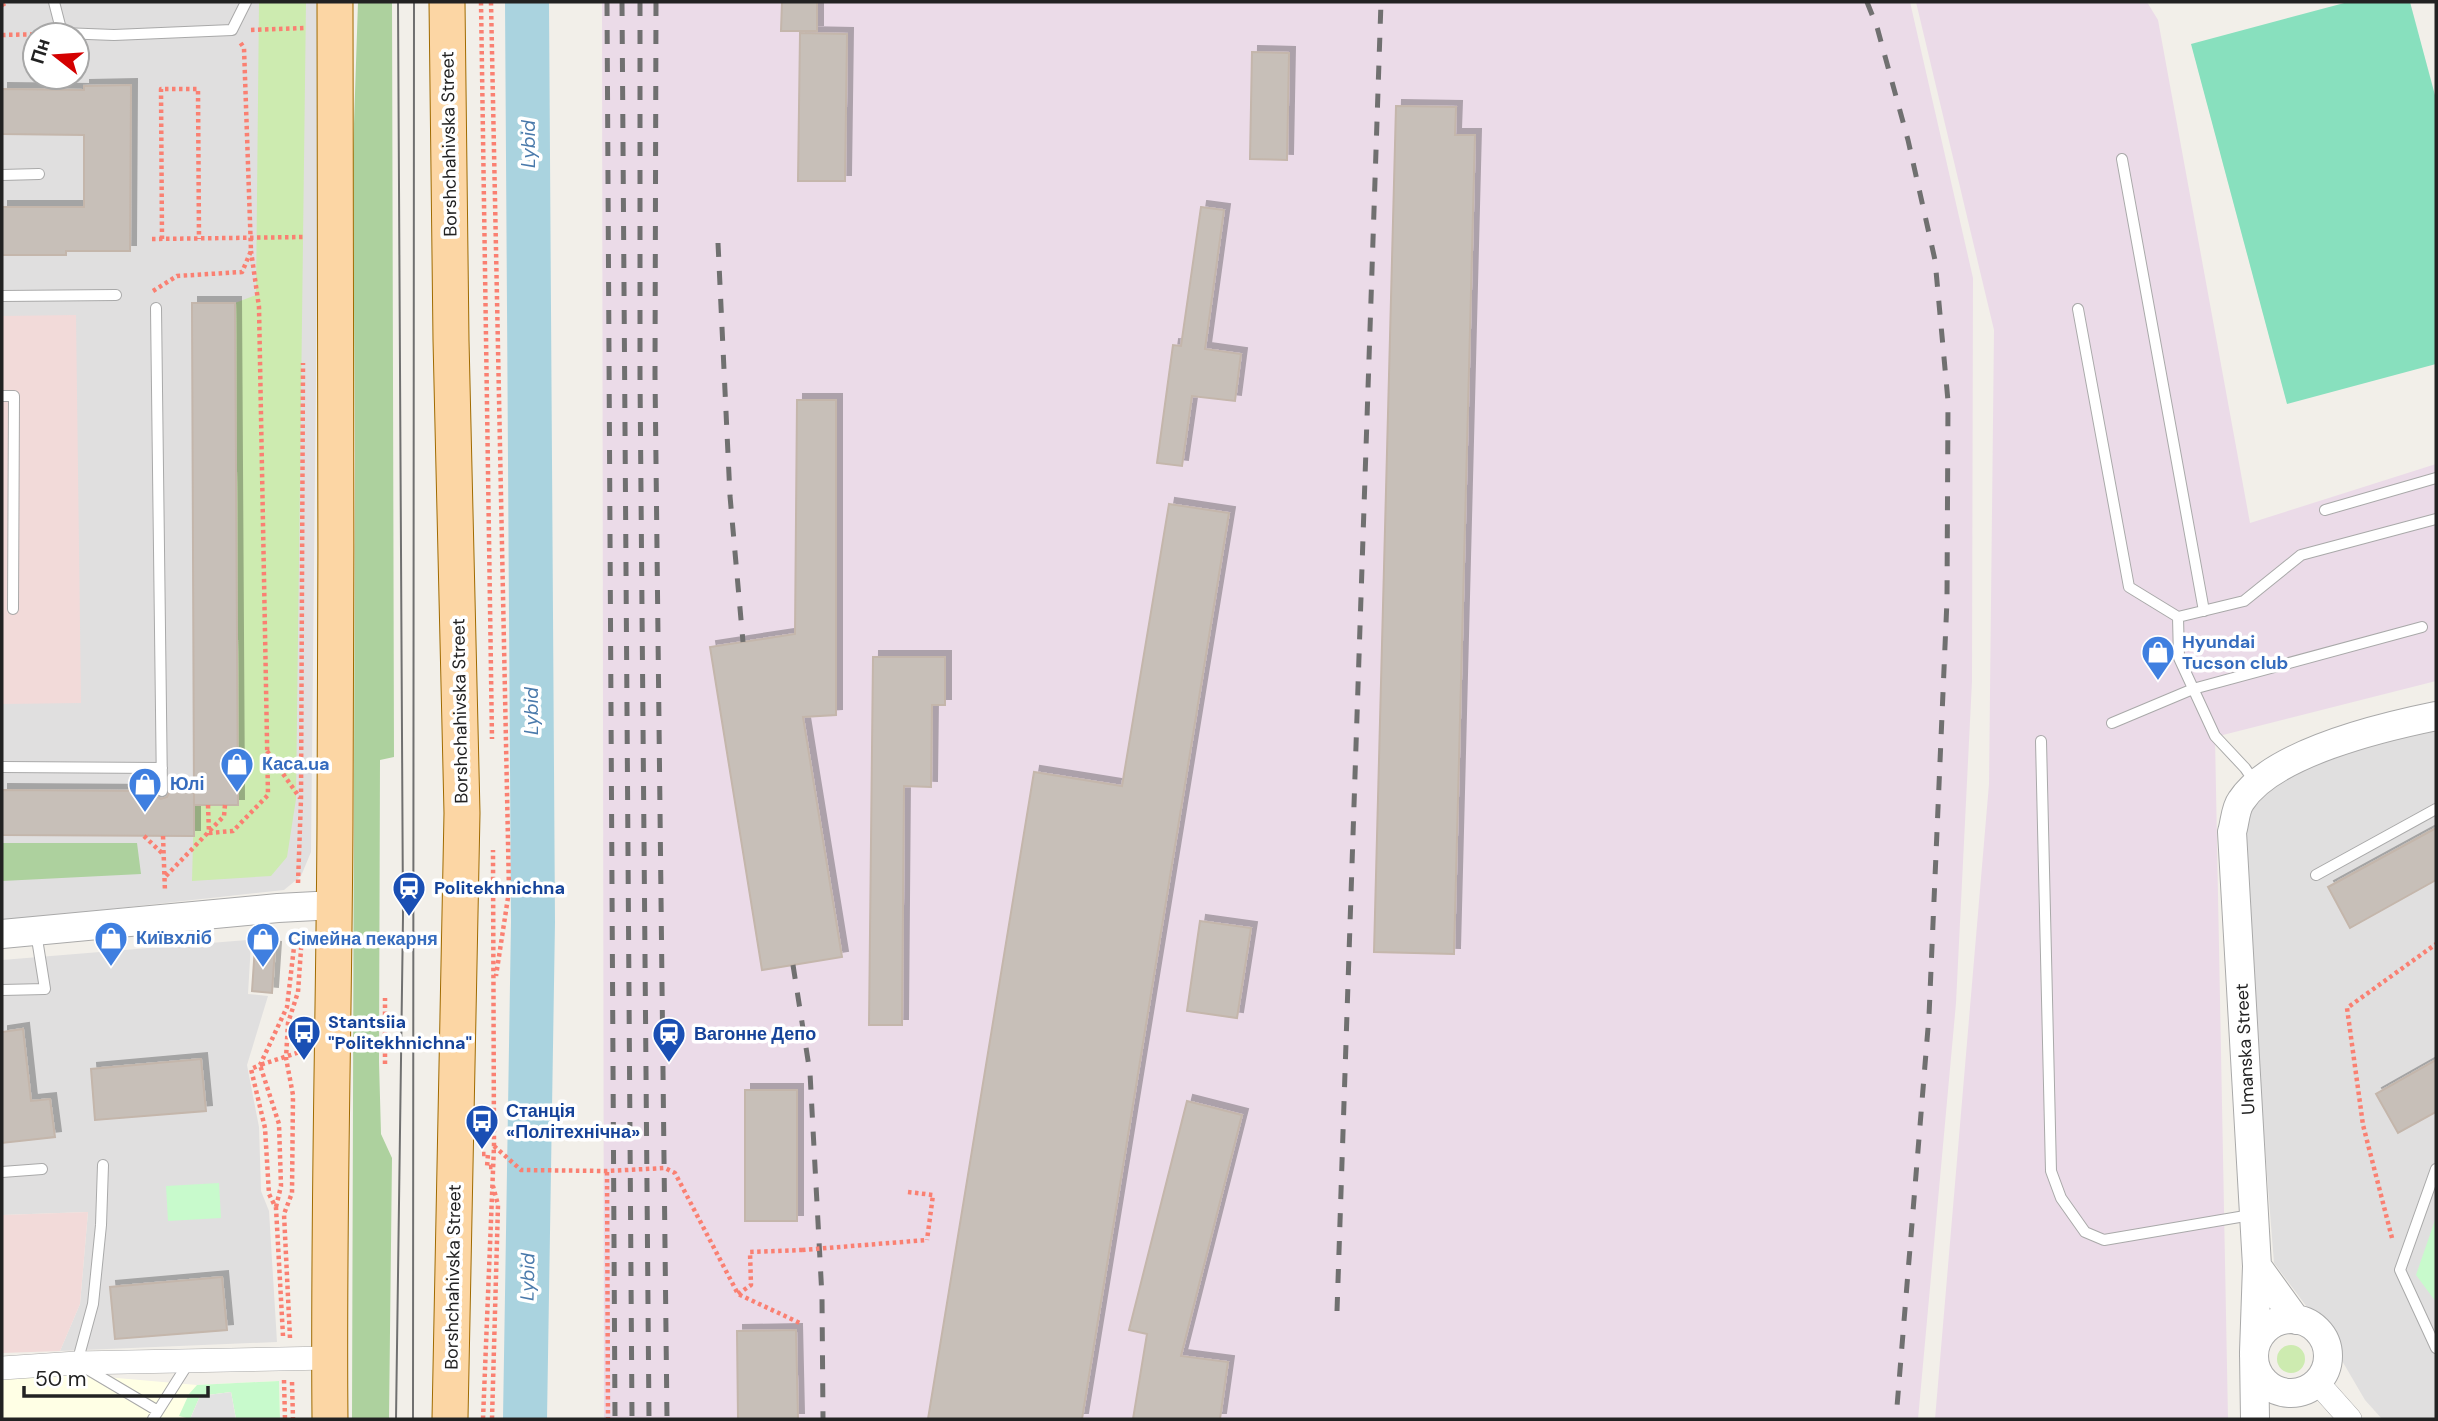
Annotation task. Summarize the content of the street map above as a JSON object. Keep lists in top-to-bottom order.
{
  "streets": {
    "main road": ["Borshchahivska Street"],
    "street": ["Umanska Street"]
  },
  "water": ["Lybid"],
  "places": {
    "shop": [
      "Hyundai Tucson club",
      "Каса.ua",
      "Юлі",
      "Київхліб",
      "Сімейна пекарня"
    ],
    "station": ["Politekhnichna", "Вагонне Депо"],
    "bus stop": ["Stantsiia \"Politekhnichna\"", "Станція «Політехнічна»"]
  },
  "scale_bar": "50 m",
  "north": "left"
}
